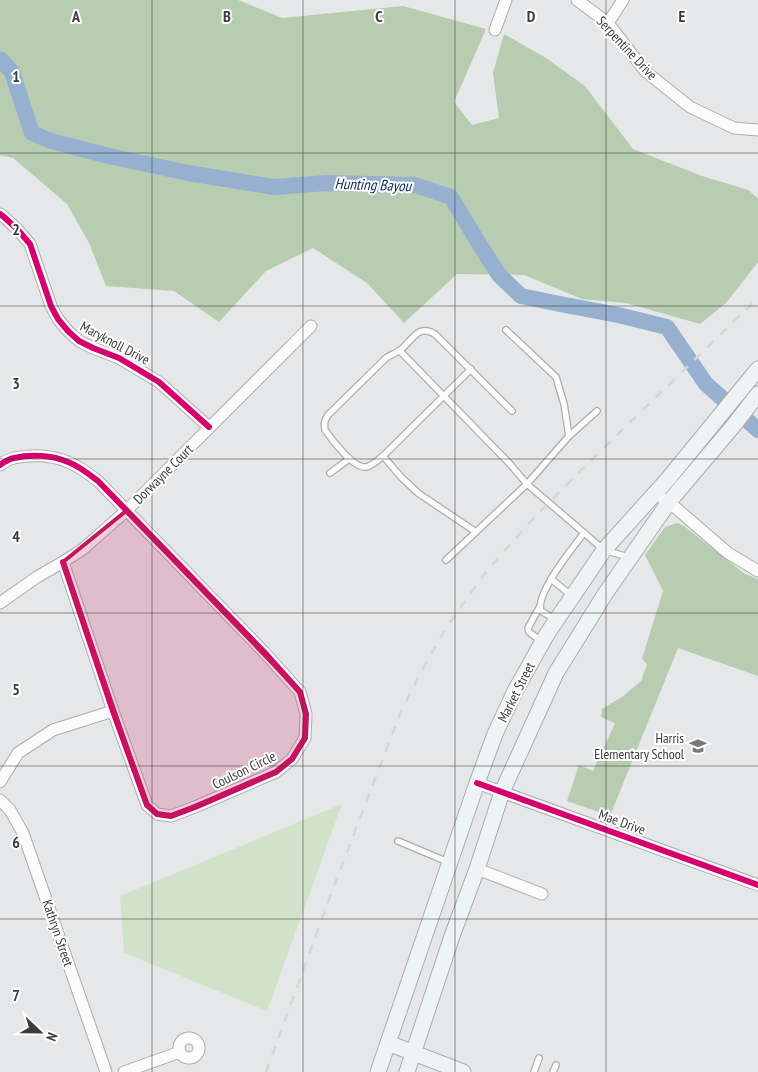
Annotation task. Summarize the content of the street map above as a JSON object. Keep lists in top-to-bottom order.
{
  "streets": {
    "main road": ["Market Street"],
    "street": [
      "Serpentine Drive",
      "Maryknoll Drive",
      "Dorwayne Court",
      "Coulson Circle",
      "Mae Drive",
      "Kathryn Street"
    ]
  },
  "crossings": [
    ["Maryknoll Drive", "Dorwayne Court"],
    ["Dorwayne Court", "Coulson Circle"],
    ["Market Street", "Mae Drive"]
  ],
  "water": ["Hunting Bayou"],
  "places": {
    "school or university": ["Harris Elementary School"]
  },
  "north": "right",
  "grid": {
    "columns": [
      "A",
      "B",
      "C",
      "D",
      "E"
    ],
    "rows": [
      "1",
      "2",
      "3",
      "4",
      "5",
      "6",
      "7"
    ]
  }
}
